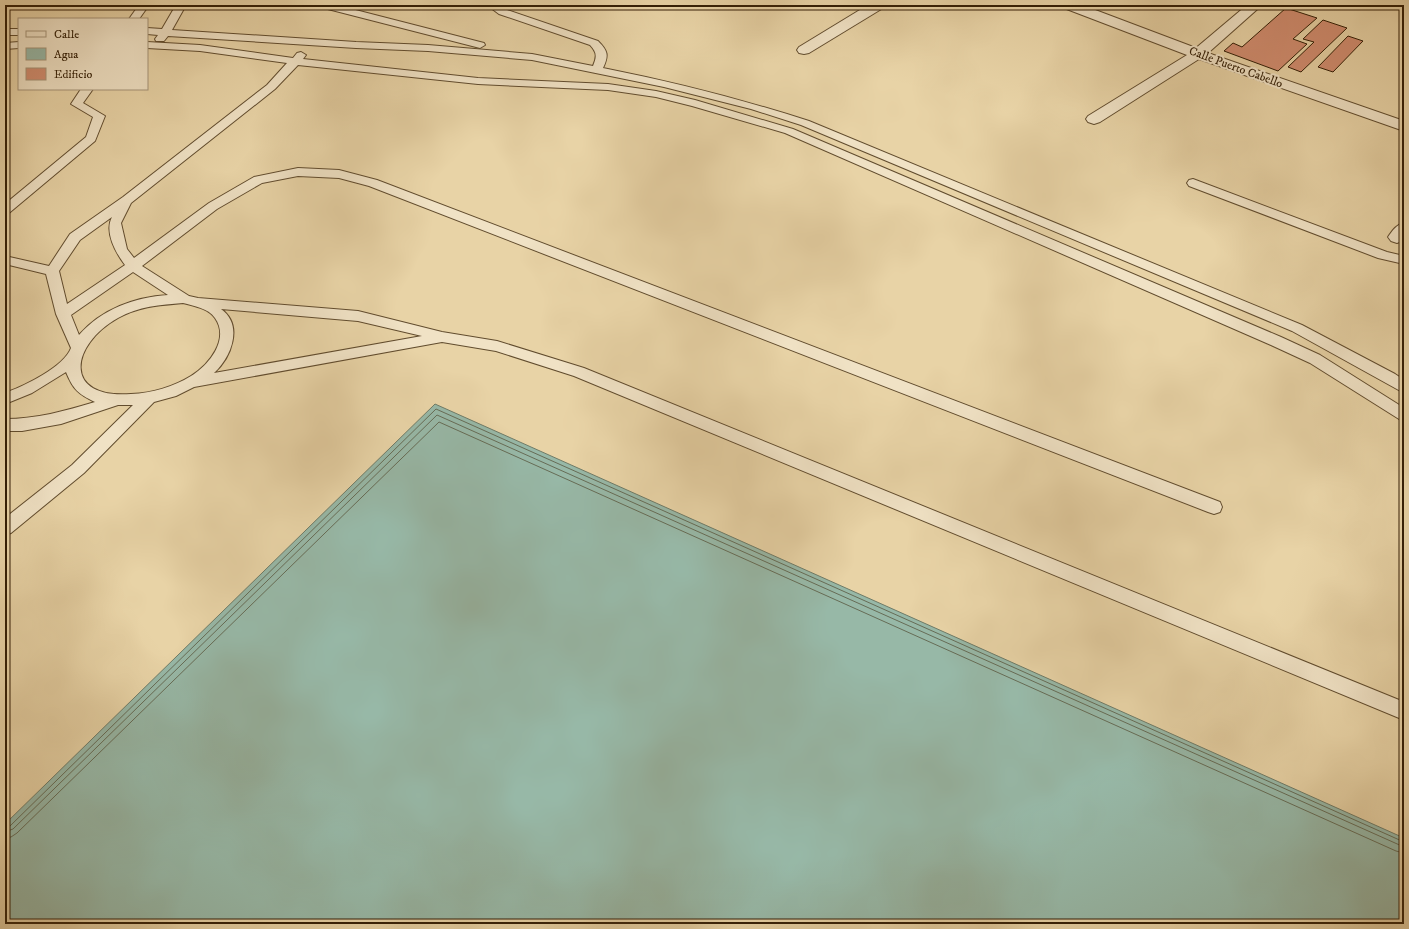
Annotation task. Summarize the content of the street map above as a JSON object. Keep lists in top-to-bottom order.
{
  "streets": {
    "street": ["Calle Puerto Cabello"]
  },
  "legend": ["Calle", "Agua", "Edificio"]
}
